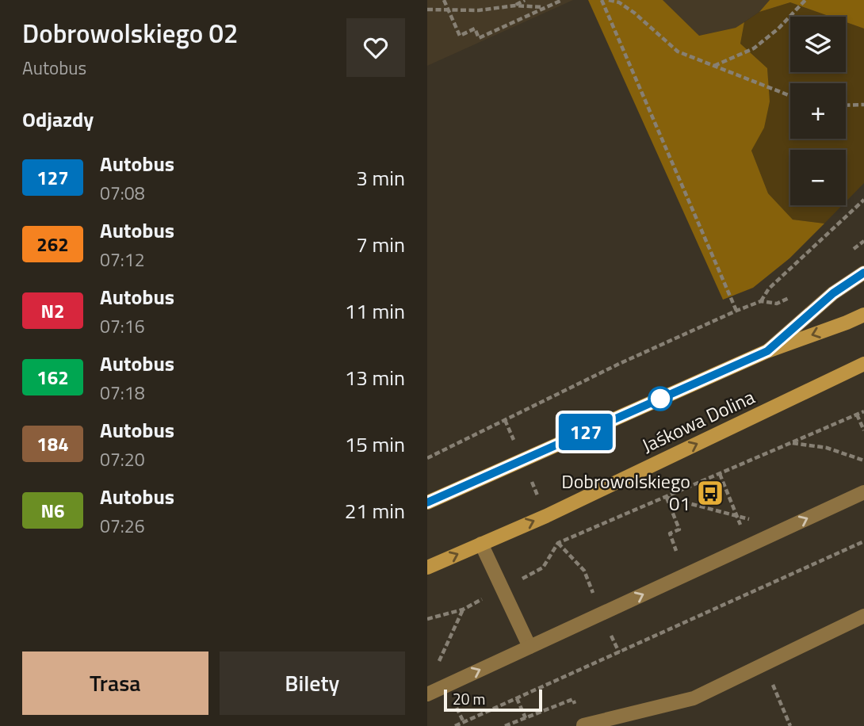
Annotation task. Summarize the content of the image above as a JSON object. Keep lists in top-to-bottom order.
{
  "streets": {
    "street": ["Jaśkowa Dolina"]
  },
  "places": {
    "bus stop": ["Dobrowolskiego 01"]
  },
  "lines": ["bus line 127"],
  "scale_bar": "20 m",
  "page": {
    "heading": [
      ["Dobrowolskiego 02", "Autobus"],
      "Odjazdy"
    ],
    "on_map": "127",
    "map_buttons": ["+", "−"],
    "list": [
      {
        "mark": "127",
        "name": "Autobus",
        "note": "07:08",
        "value": "3 min"
      },
      {
        "mark": "262",
        "name": "Autobus",
        "note": "07:12",
        "value": "7 min"
      },
      {
        "mark": "N2",
        "name": "Autobus",
        "note": "07:16",
        "value": "11 min"
      },
      {
        "mark": "162",
        "name": "Autobus",
        "note": "07:18",
        "value": "13 min"
      },
      {
        "mark": "184",
        "name": "Autobus",
        "note": "07:20",
        "value": "15 min"
      },
      {
        "mark": "N6",
        "name": "Autobus",
        "note": "07:26",
        "value": "21 min"
      }
    ],
    "buttons": ["Trasa", "Bilety"],
    "scale": "20 m"
  }
}
